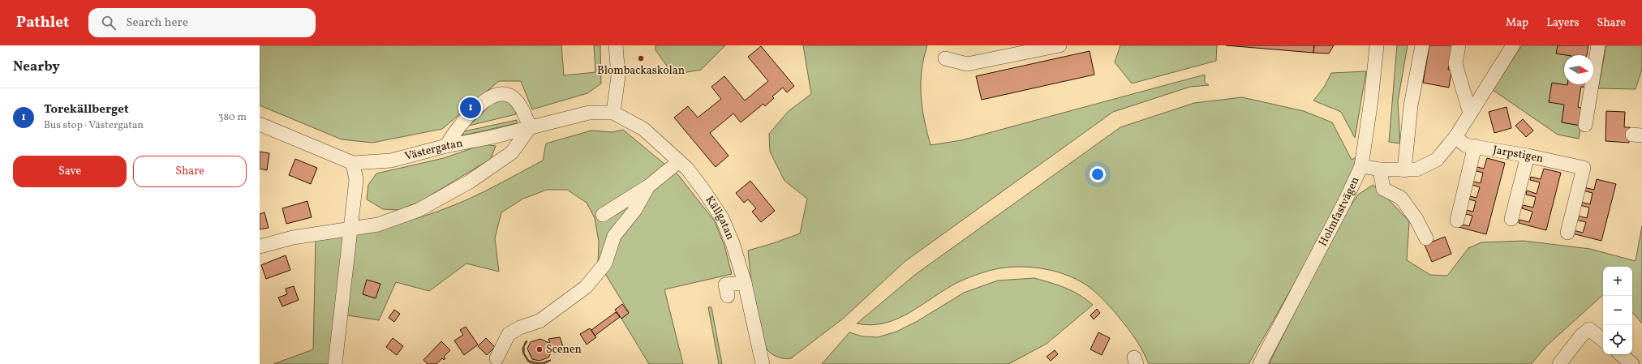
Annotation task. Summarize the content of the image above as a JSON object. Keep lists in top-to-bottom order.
{
  "streets": {
    "street": [
      "Västergatan",
      "Jarpstigen",
      "Holmfastvägen",
      "Källgatan"
    ]
  },
  "crossings": [
    ["Västergatan", "Källgatan"]
  ],
  "places": ["Blombackaskolan", "Scenen"],
  "north": "right",
  "page": {
    "header": "Pathlet",
    "search": "Search here",
    "nav": ["Map", "Layers", "Share"],
    "heading": "Nearby",
    "list": [
      {
        "mark": "1",
        "name": "Torekällberget",
        "note": "Bus stop · Västergatan",
        "value": "380 m"
      }
    ],
    "pins": "1",
    "buttons": ["Save", "Share"],
    "map_buttons": ["+", "−"]
  }
}
